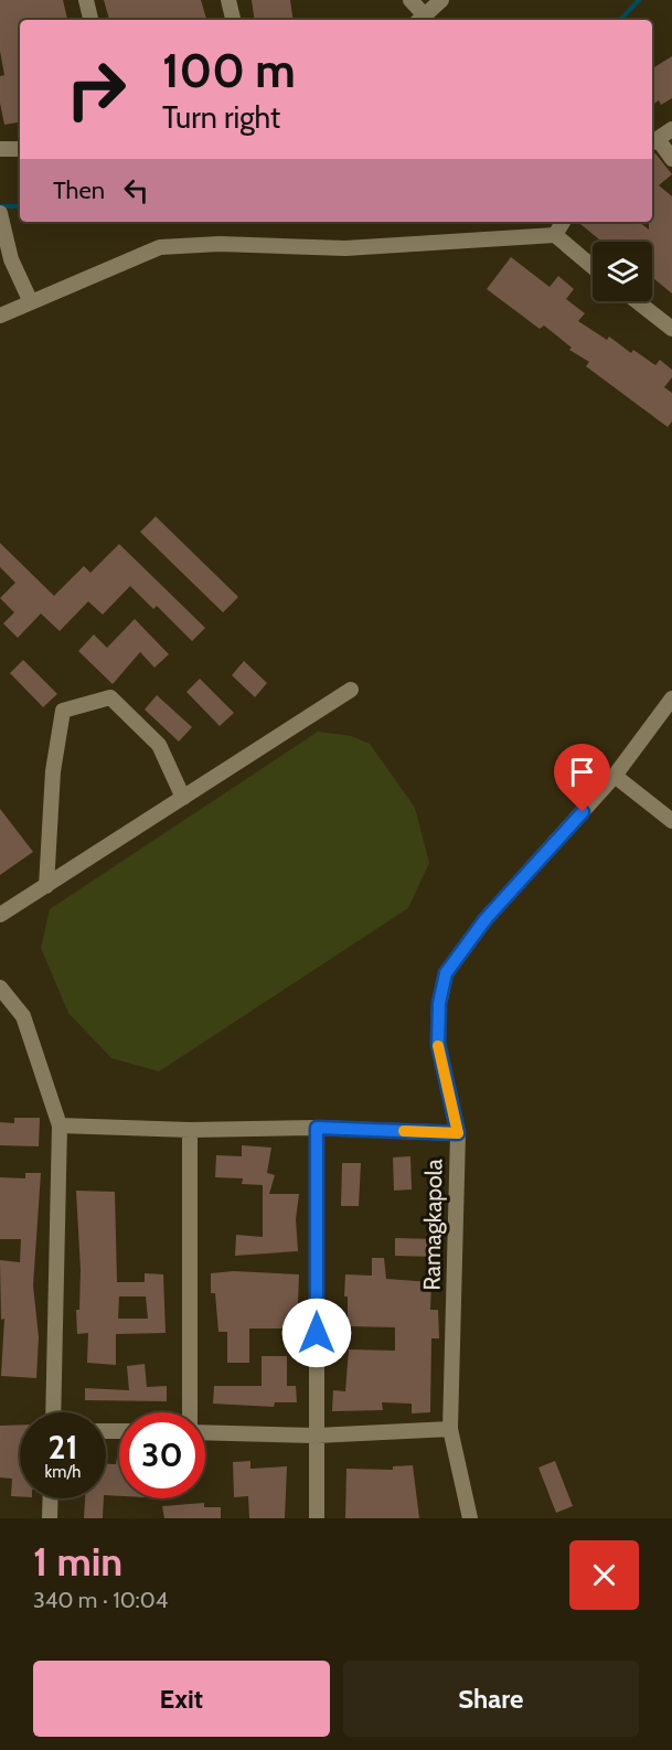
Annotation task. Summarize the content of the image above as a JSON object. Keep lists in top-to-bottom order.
{
  "streets": {
    "street": ["Ramagkapola"]
  },
  "page": {
    "turn": ["100 m", "Turn right"],
    "then": "Then",
    "speed": "21 km/h",
    "limit": "30",
    "heading": ["1 min", "340 m · 10:04"],
    "buttons": ["Exit", "Share"]
  }
}
